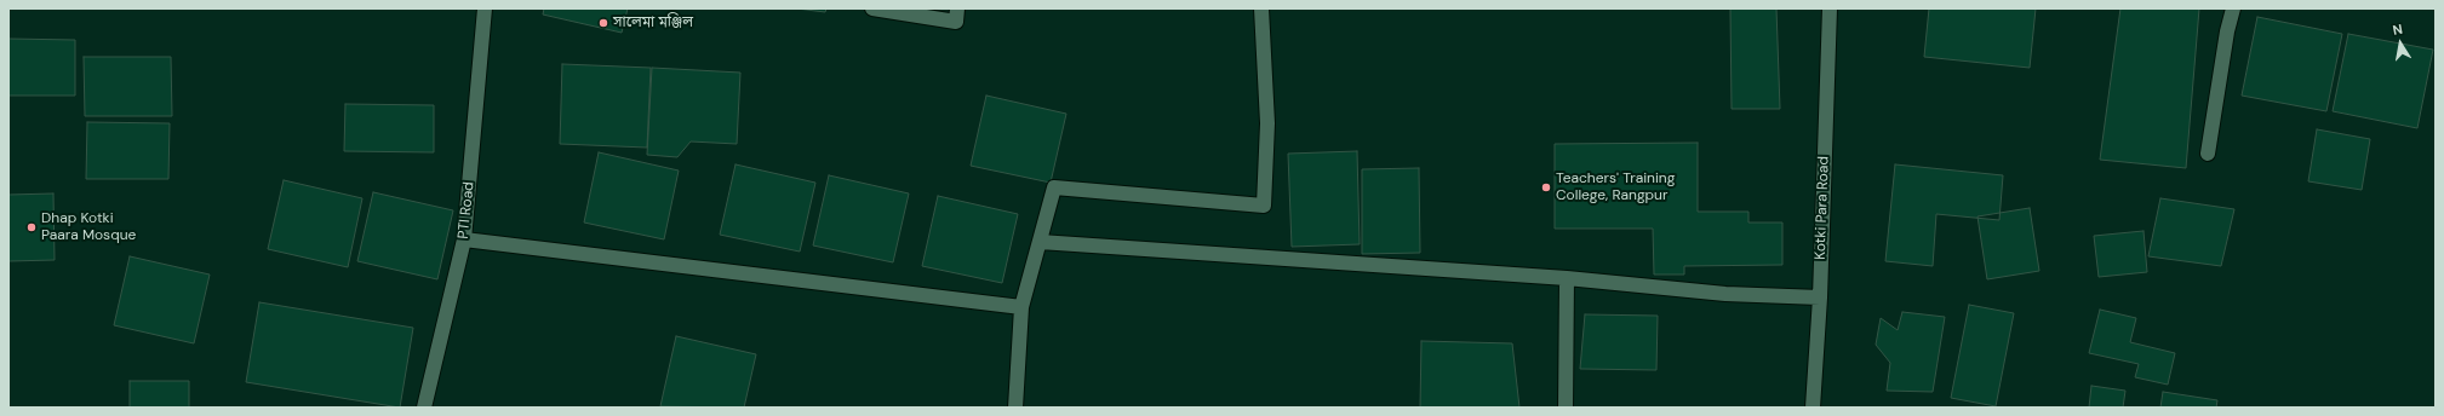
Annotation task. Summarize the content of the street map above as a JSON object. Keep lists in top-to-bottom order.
{
  "streets": {
    "street": ["Kotki Para Road", "PTI Road"]
  },
  "places": ["সালেমা মঞ্জিল", "Teachers' Training College, Rangpur", "Dhap Kotki Paara Mosque"],
  "north": "top"
}
